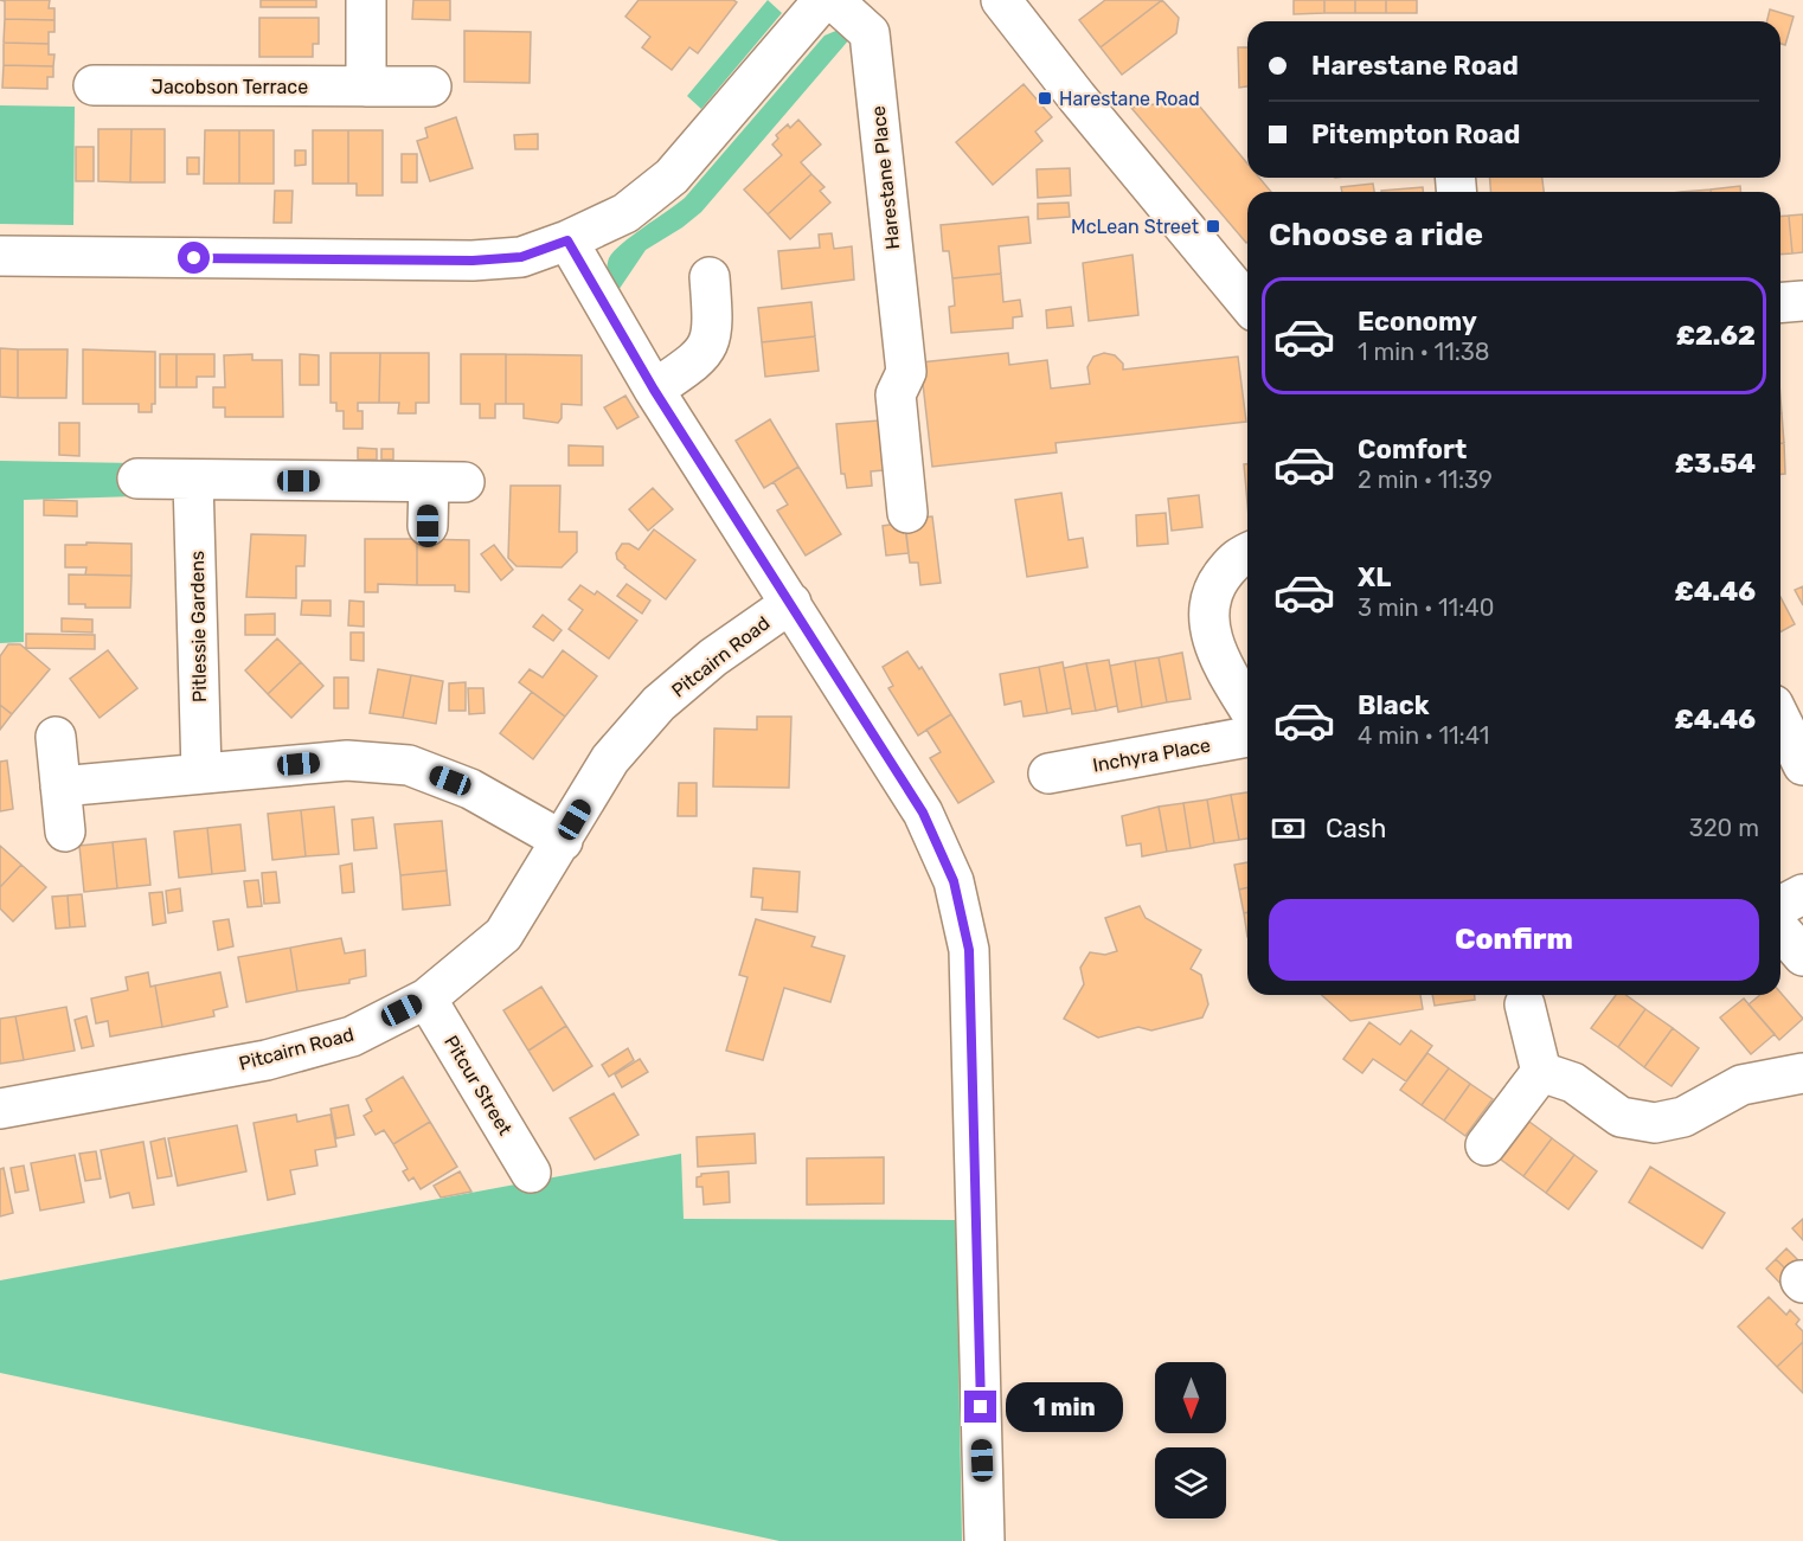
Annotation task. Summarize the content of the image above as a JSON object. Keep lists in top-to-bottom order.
{
  "streets": {
    "street": [
      "Jacobson Terrace",
      "Harestane Place",
      "Pitlessie Gardens",
      "Pitcairn Road",
      "Inchyra Place",
      "Pitcur Street"
    ]
  },
  "crossings": [
    ["Pitcairn Road", "Pitcur Street"]
  ],
  "places": {
    "transit": ["Harestane Road", "McLean Street"]
  },
  "north": "bottom",
  "page": {
    "banner": ["Harestane Road", "Pitempton Road"],
    "heading": "Choose a ride",
    "list": [
      {
        "name": "Economy",
        "note": "1 min · 11:38",
        "value": "£2.62"
      },
      {
        "name": "Comfort",
        "note": "2 min · 11:39",
        "value": "£3.54"
      },
      {
        "name": "XL",
        "note": "3 min · 11:40",
        "value": "£4.46"
      },
      {
        "name": "Black",
        "note": "4 min · 11:41",
        "value": "£4.46"
      }
    ],
    "pay": ["Cash", "320 m"],
    "buttons": "Confirm",
    "bubble": "1 min"
  }
}
